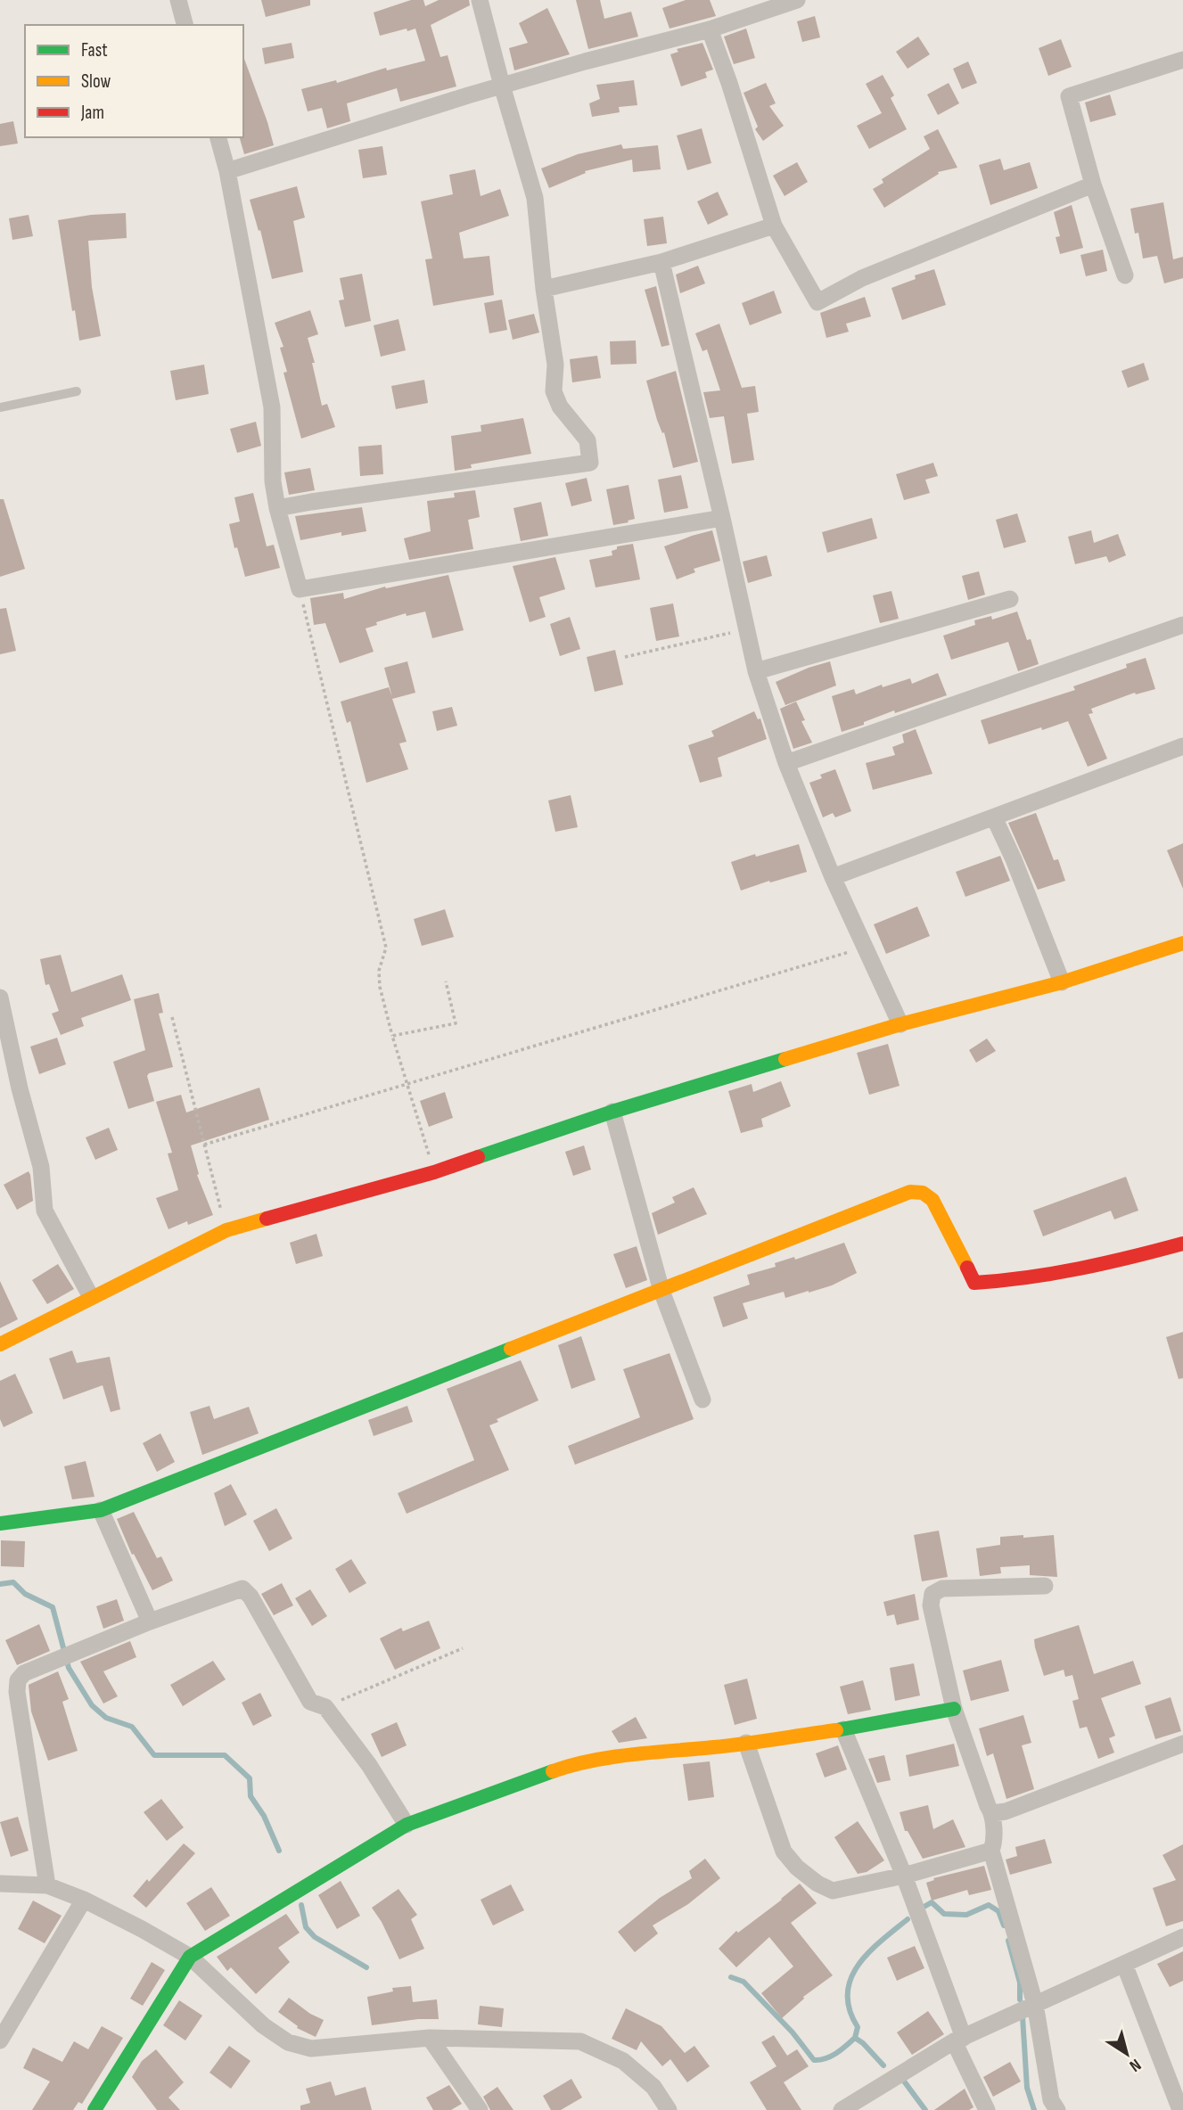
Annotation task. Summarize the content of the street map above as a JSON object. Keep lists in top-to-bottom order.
{
  "legend": ["Fast", "Slow", "Jam"],
  "north": "bottom right"
}
